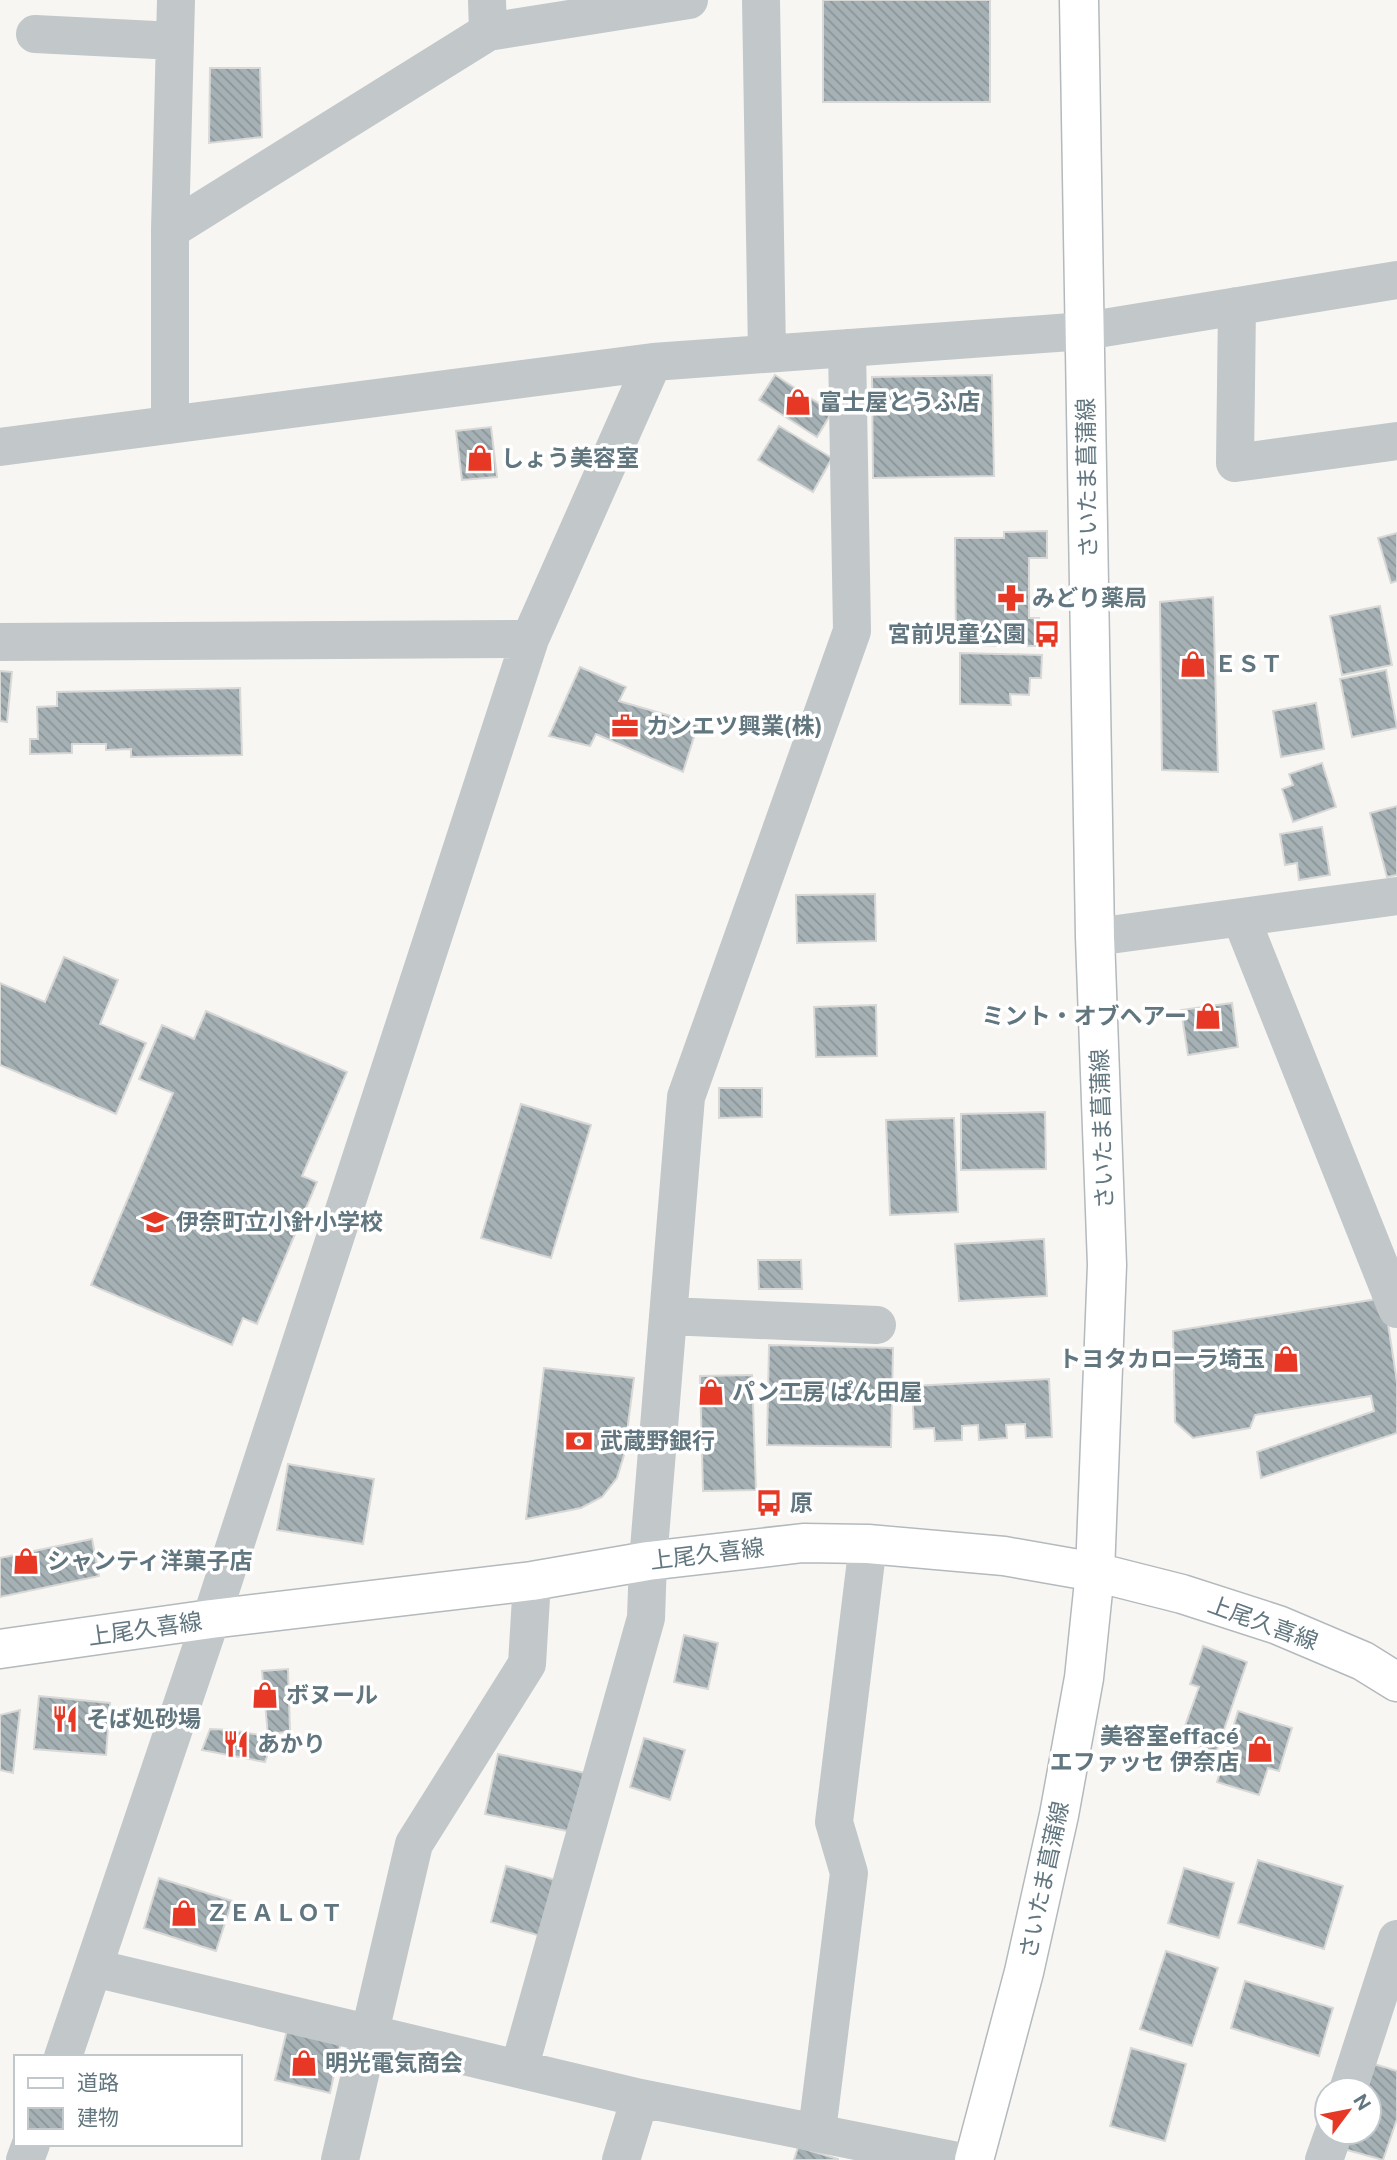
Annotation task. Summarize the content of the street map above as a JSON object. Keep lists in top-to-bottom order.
{
  "streets": {
    "main road": ["さいたま菖蒲線", "上尾久喜線"]
  },
  "crossings": [
    ["さいたま菖蒲線", "上尾久喜線"]
  ],
  "places": {
    "shop": [
      "富士屋とうふ店",
      "しょう美容室",
      "ＥＳＴ",
      "ミント・オブヘアー",
      "トヨタカローラ埼玉",
      "パン工房 ぱん田屋",
      "シャンティ洋菓子店",
      "ボヌール",
      "美容室effacé エファッセ 伊奈店",
      "ＺＥＡＬＯＴ",
      "明光電気商会"
    ],
    "pharmacy": ["みどり薬局"],
    "bus stop": ["宮前児童公園", "原"],
    "office": ["カンエツ興業(株)"],
    "school or university": ["伊奈町立小針小学校"],
    "bank": ["武蔵野銀行"],
    "restaurant": ["そば処砂場", "あかり"]
  },
  "legend": ["道路", "建物"],
  "north": "top right"
}
